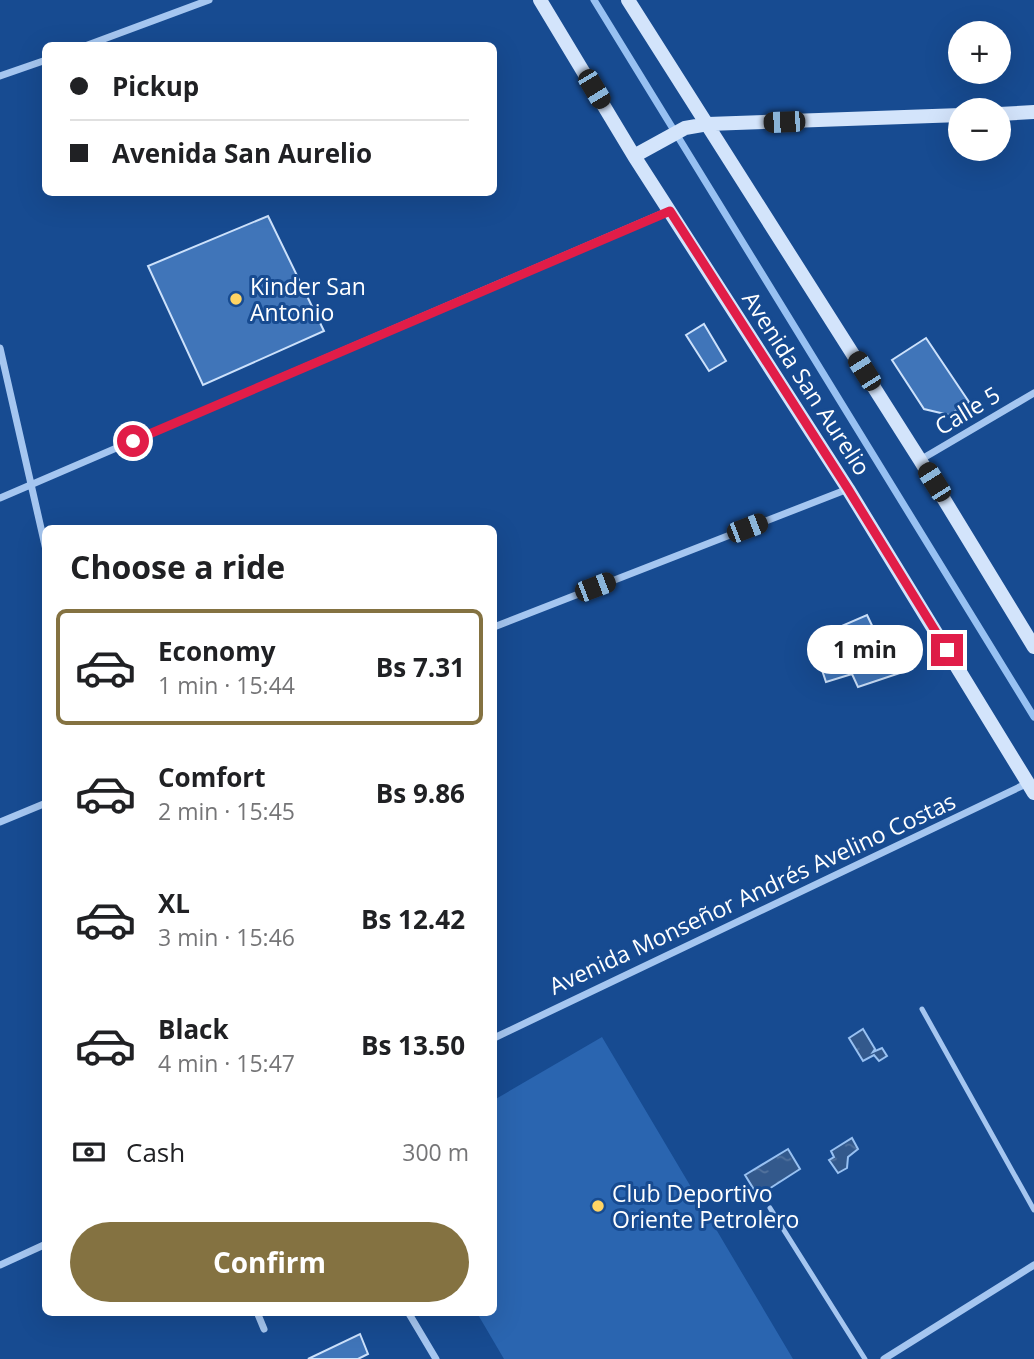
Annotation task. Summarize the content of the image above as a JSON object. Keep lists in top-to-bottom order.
{
  "streets": {
    "main road": ["Avenida San Aurelio"],
    "street": ["Calle 5", "Avenida Monseñor Andrés Avelino Costas"]
  },
  "crossings": [
    ["Avenida San Aurelio", "Avenida Monseñor Andrés Avelino Costas"]
  ],
  "places": ["Kinder San Antonio", "Club Deportivo Oriente Petrolero"],
  "page": {
    "map_buttons": ["+", "−"],
    "banner": ["Pickup", "Avenida San Aurelio"],
    "heading": "Choose a ride",
    "list": [
      {
        "name": "Economy",
        "note": "1 min · 15:44",
        "value": "Bs 7.31"
      },
      {
        "name": "Comfort",
        "note": "2 min · 15:45",
        "value": "Bs 9.86"
      },
      {
        "name": "XL",
        "note": "3 min · 15:46",
        "value": "Bs 12.42"
      },
      {
        "name": "Black",
        "note": "4 min · 15:47",
        "value": "Bs 13.50"
      }
    ],
    "bubble": "1 min",
    "pay": ["Cash", "300 m"],
    "buttons": "Confirm"
  }
}
